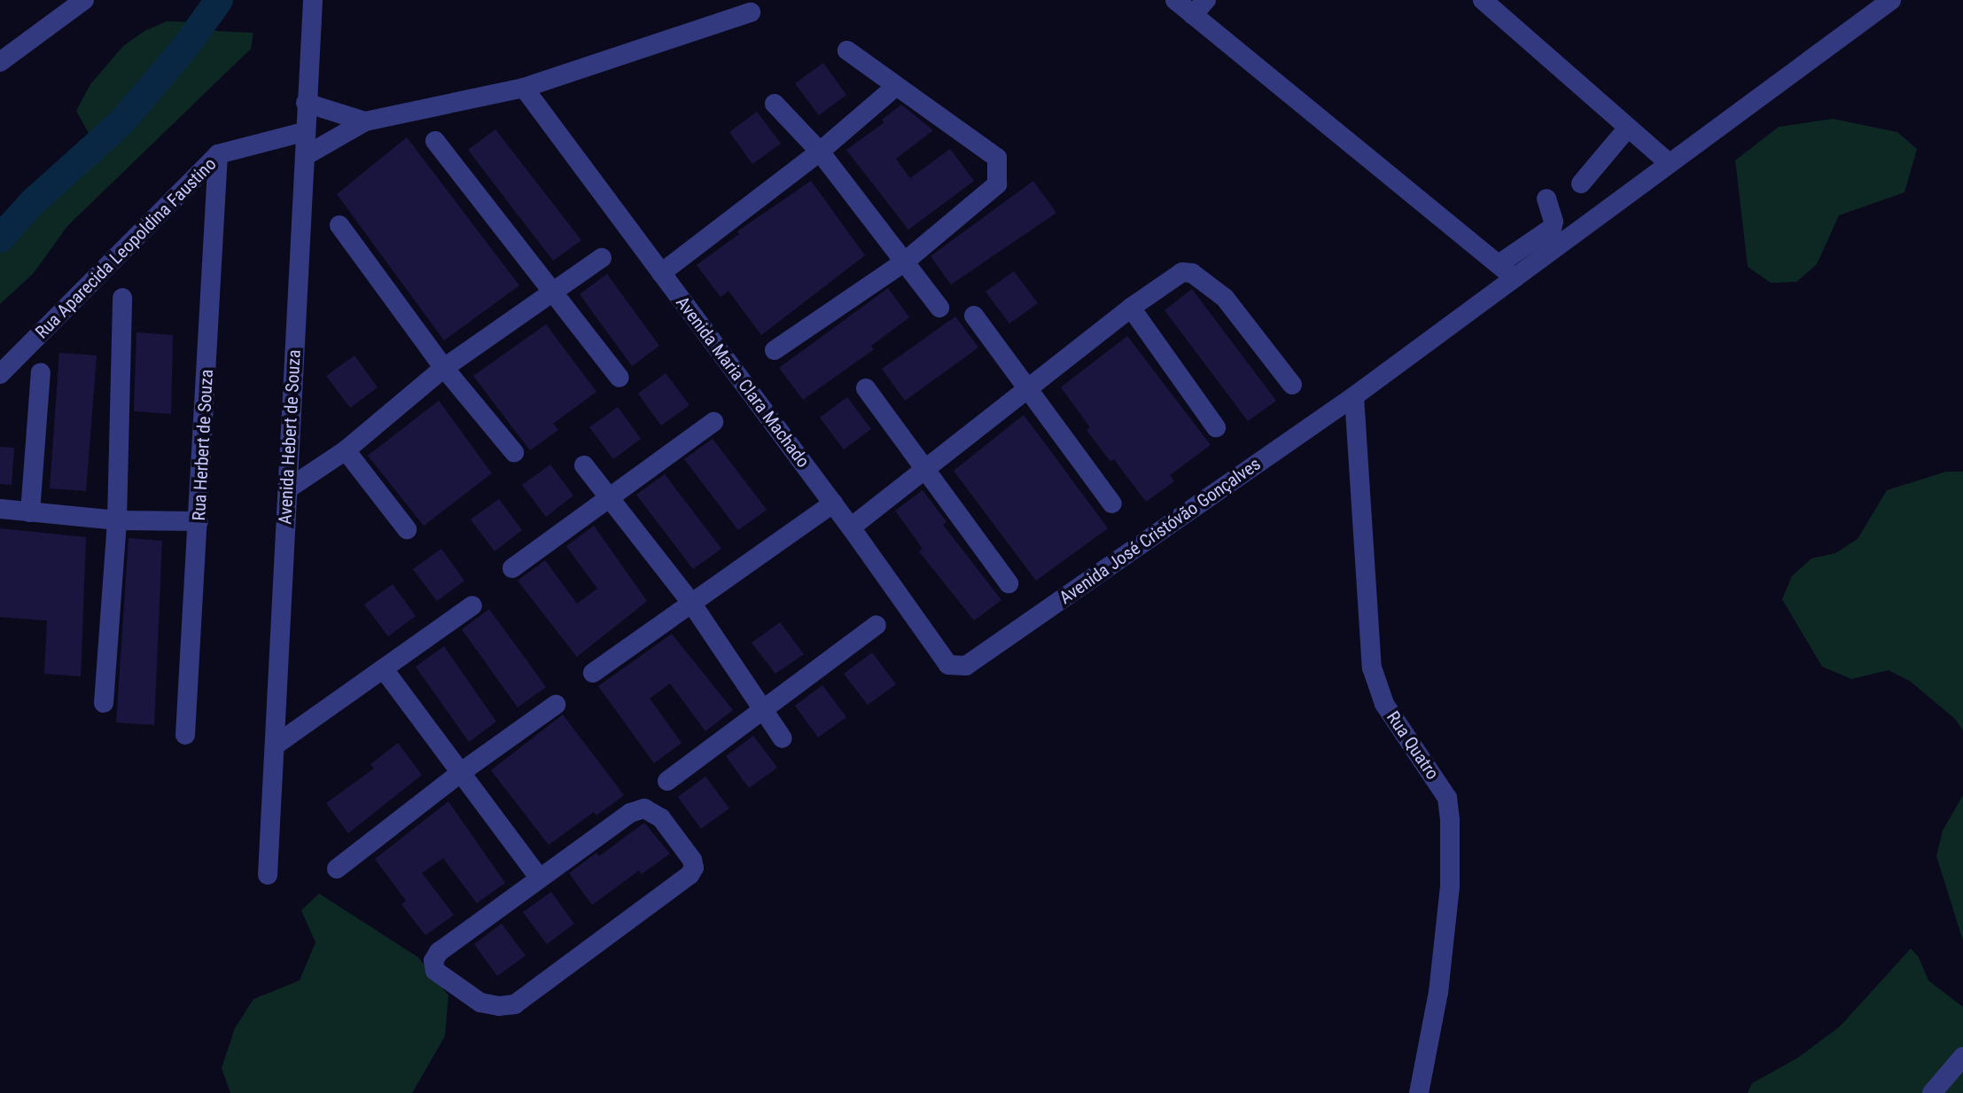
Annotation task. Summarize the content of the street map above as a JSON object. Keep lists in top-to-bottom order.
{
  "streets": {
    "street": [
      "Rua Aparecida Leopoldina Faustino",
      "Avenida Maria Clara Machado",
      "Avenida Hebert de Souza",
      "Rua Herbert de Souza",
      "Avenida José Cristóvão Gonçalves",
      "Rua Quatro"
    ]
  },
  "crossings": [
    ["Rua Aparecida Leopoldina Faustino", "Avenida Hebert de Souza"],
    ["Rua Aparecida Leopoldina Faustino", "Rua Herbert de Souza"],
    ["Avenida Maria Clara Machado", "Avenida José Cristóvão Gonçalves"],
    ["Avenida José Cristóvão Gonçalves", "Rua Quatro"]
  ]
}
